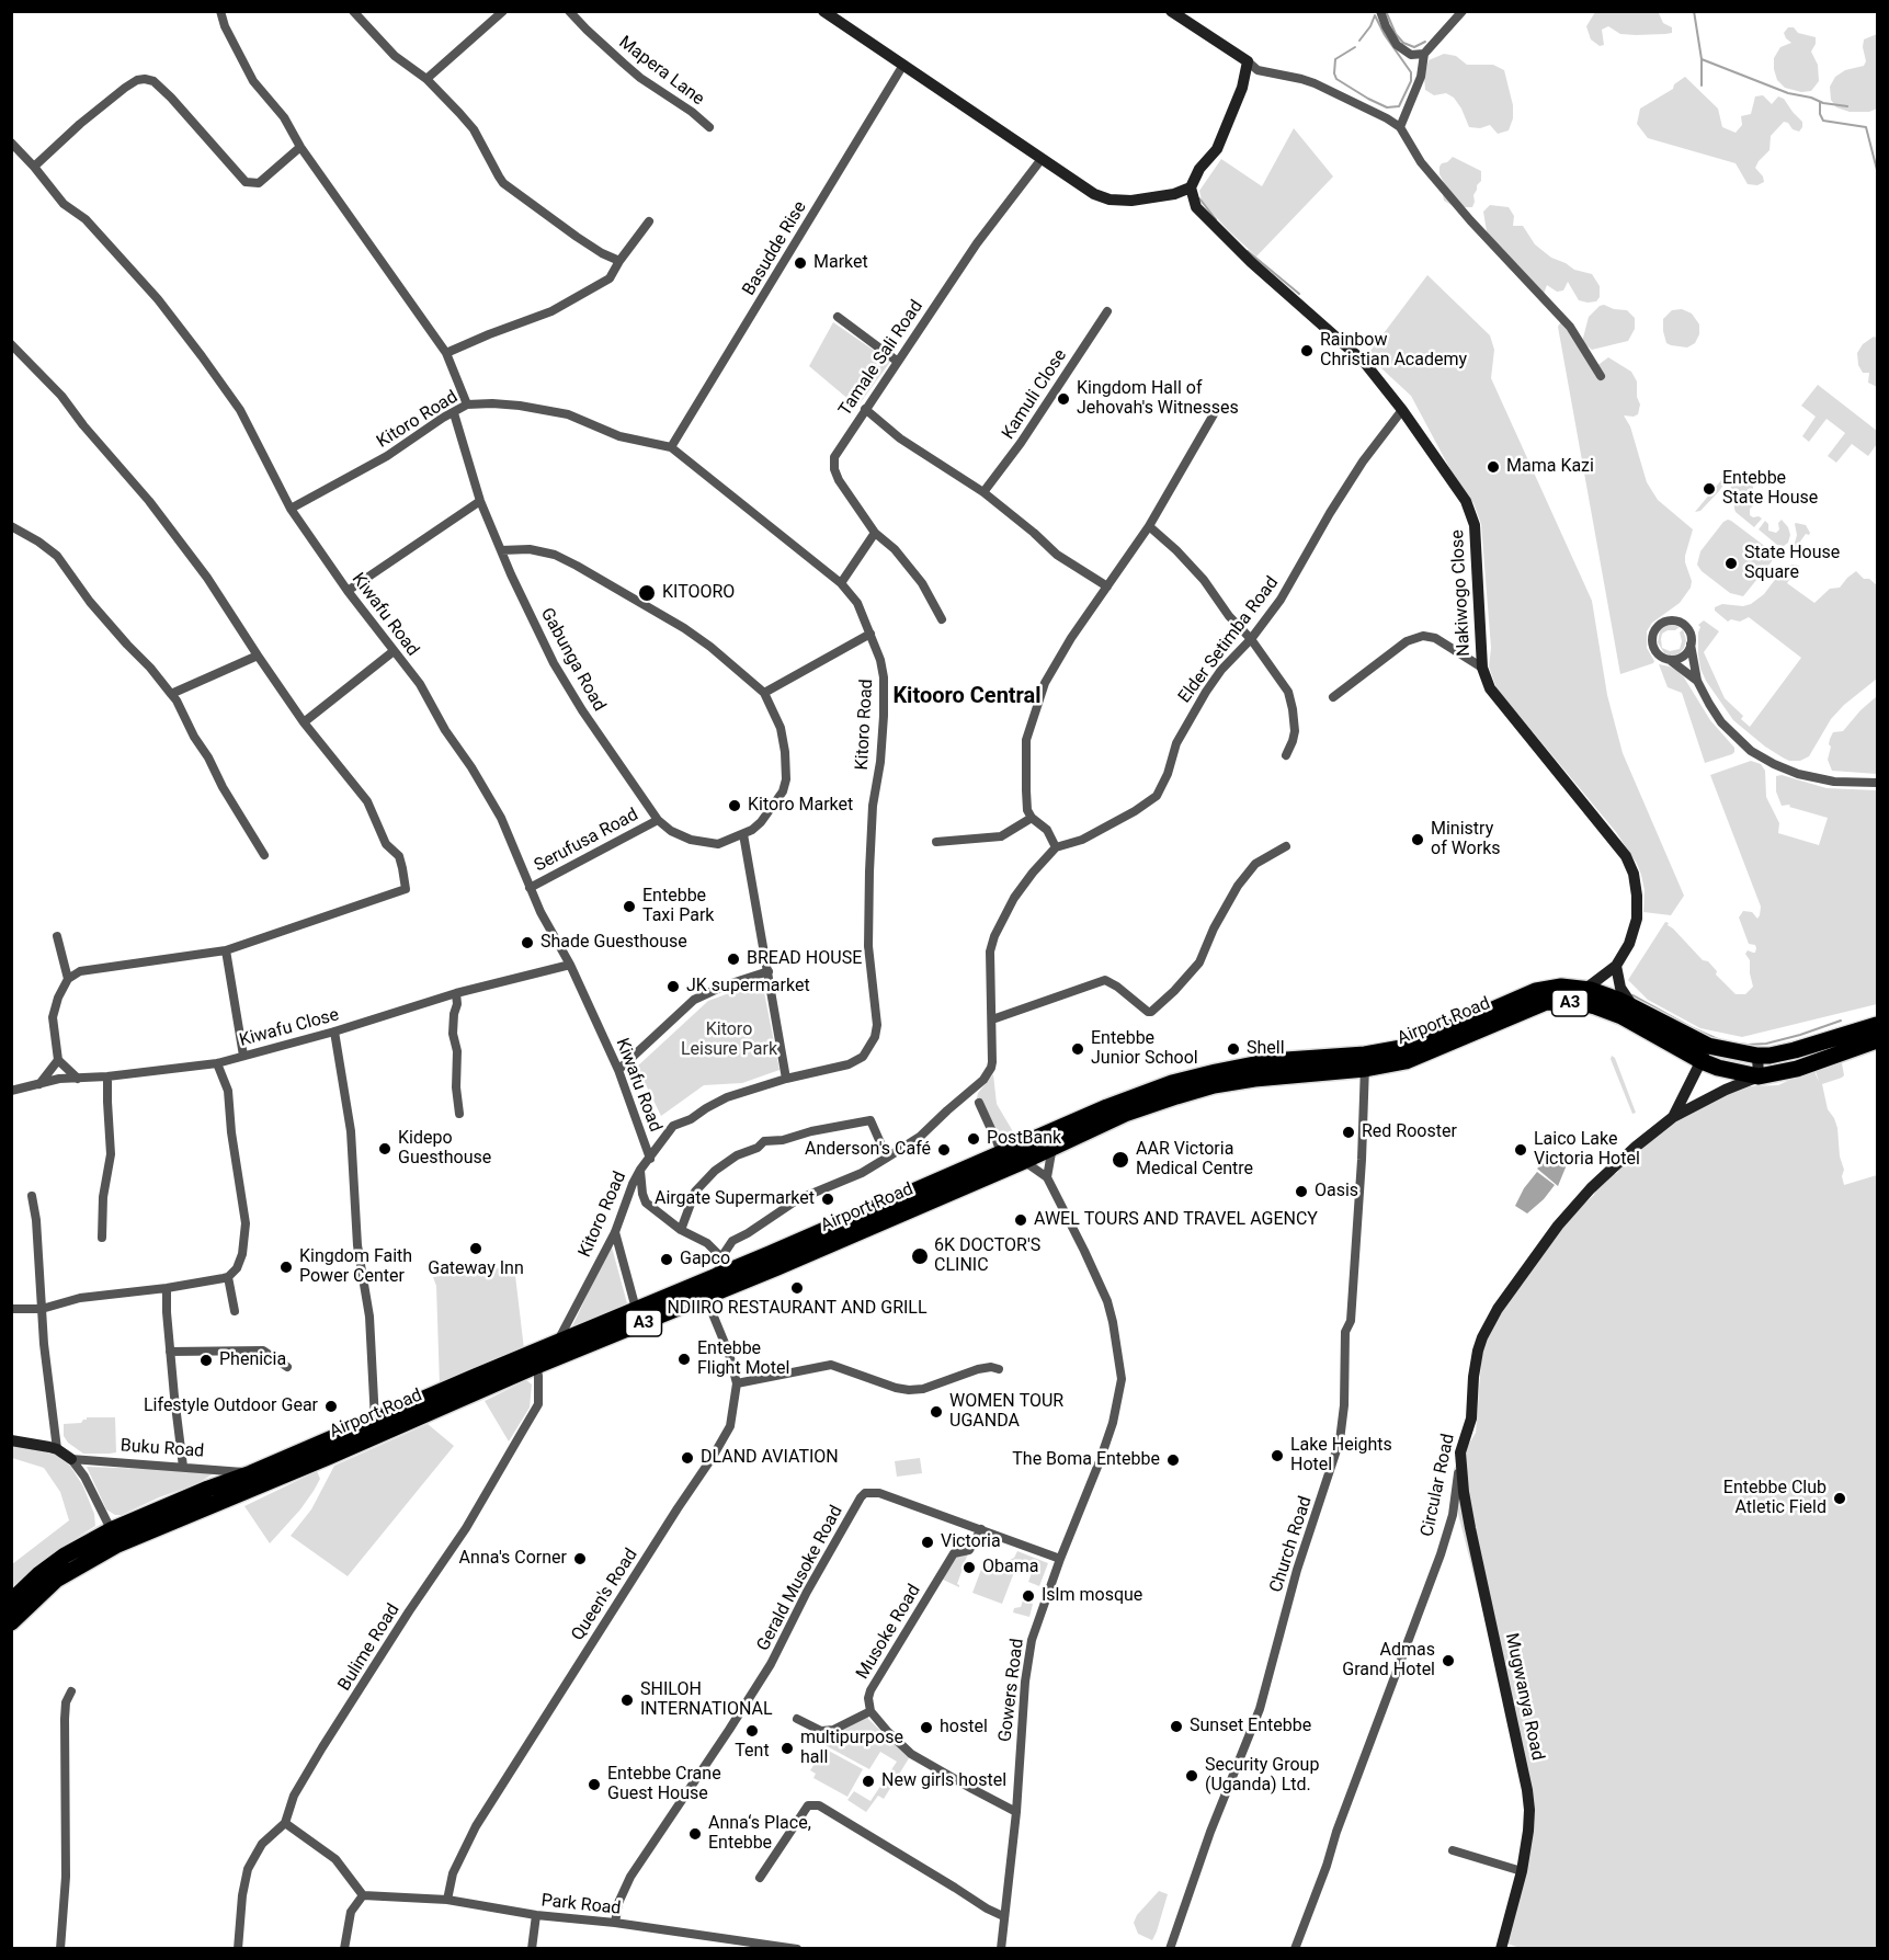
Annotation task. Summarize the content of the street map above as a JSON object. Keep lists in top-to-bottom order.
{
  "streets": {
    "highway": ["A3", "Airport Road"],
    "street": [
      "Mapera Lane",
      "Basudde Rise",
      "Tamale Sali Road",
      "Kamuli Close",
      "Kitoro Road",
      "Nakiwogo Close",
      "Kiwafu Road",
      "Elder Setimba Road",
      "Gabunga Road",
      "Serufusa Road",
      "Kiwafu Close",
      "Buku Road",
      "Circular Road",
      "Church Road",
      "Gerald Musoke Road",
      "Queen's Road",
      "Musoke Road",
      "Bulime Road",
      "Gowers Road",
      "Mugwanya Road",
      "Park Road"
    ]
  },
  "crossings": [
    ["Basudde Rise", "Kitoro Road"],
    ["Kitoro Road", "Kiwafu Road"],
    ["Kitoro Road", "Gabunga Road"],
    ["Kitoro Road", "Airport Road"],
    ["Nakiwogo Close", "Elder Setimba Road"],
    ["Kiwafu Road", "Serufusa Road"],
    ["Kiwafu Road", "Kiwafu Close"],
    ["Elder Setimba Road", "Airport Road"],
    ["Gabunga Road", "Serufusa Road"],
    ["A3", "Airport Road"],
    ["A3", "Circular Road"],
    ["Airport Road", "Buku Road"],
    ["Airport Road", "Circular Road"],
    ["Airport Road", "Church Road"],
    ["Airport Road", "Queen's Road"],
    ["Airport Road", "Bulime Road"],
    ["Airport Road", "Gowers Road"],
    ["Circular Road", "Mugwanya Road"],
    ["Gerald Musoke Road", "Musoke Road"],
    ["Gerald Musoke Road", "Gowers Road"],
    ["Gerald Musoke Road", "Park Road"],
    ["Queen's Road", "Park Road"]
  ],
  "districts": ["Kitooro Central"],
  "parks": ["Kitoro Leisure Park"],
  "places": [
    "Market",
    "Rainbow Christian Academy",
    "Kingdom Hall of Jehovah's Witnesses",
    "Mama Kazi",
    "Entebbe State House",
    "State House Square",
    "KITOORO",
    "Kitoro Market",
    "Ministry of Works",
    "Entebbe Taxi Park",
    "Shade Guesthouse",
    "BREAD HOUSE",
    "JK supermarket",
    "Entebbe Junior School",
    "Shell",
    "Red Rooster",
    "PostBank",
    "Kidepo Guesthouse",
    "Anderson's Café",
    "Laico Lake Victoria Hotel",
    "AAR Victoria Medical Centre",
    "Oasis",
    "Airgate Supermarket",
    "AWEL TOURS AND TRAVEL AGENCY",
    "Gateway Inn",
    "6K DOCTOR'S CLINIC",
    "Gapco",
    "Kingdom Faith Power Center",
    "NDIIRO RESTAURANT AND GRILL",
    "Entebbe Flight Motel",
    "Phenicia",
    "Lifestyle Outdoor Gear",
    "WOMEN TOUR UGANDA",
    "Lake Heights Hotel",
    "DLAND AVIATION",
    "The Boma Entebbe",
    "Entebbe Club Atletic Field",
    "Victoria",
    "Anna's Corner",
    "Obama",
    "Islm mosque",
    "Admas Grand Hotel",
    "SHILOH INTERNATIONAL",
    "Sunset Entebbe",
    "hostel",
    "Tent",
    "multipurpose hall",
    "Security Group (Uganda) Ltd.",
    "New girls hostel",
    "Entebbe Crane Guest House",
    "Anna‘s Place, Entebbe"
  ]
}
